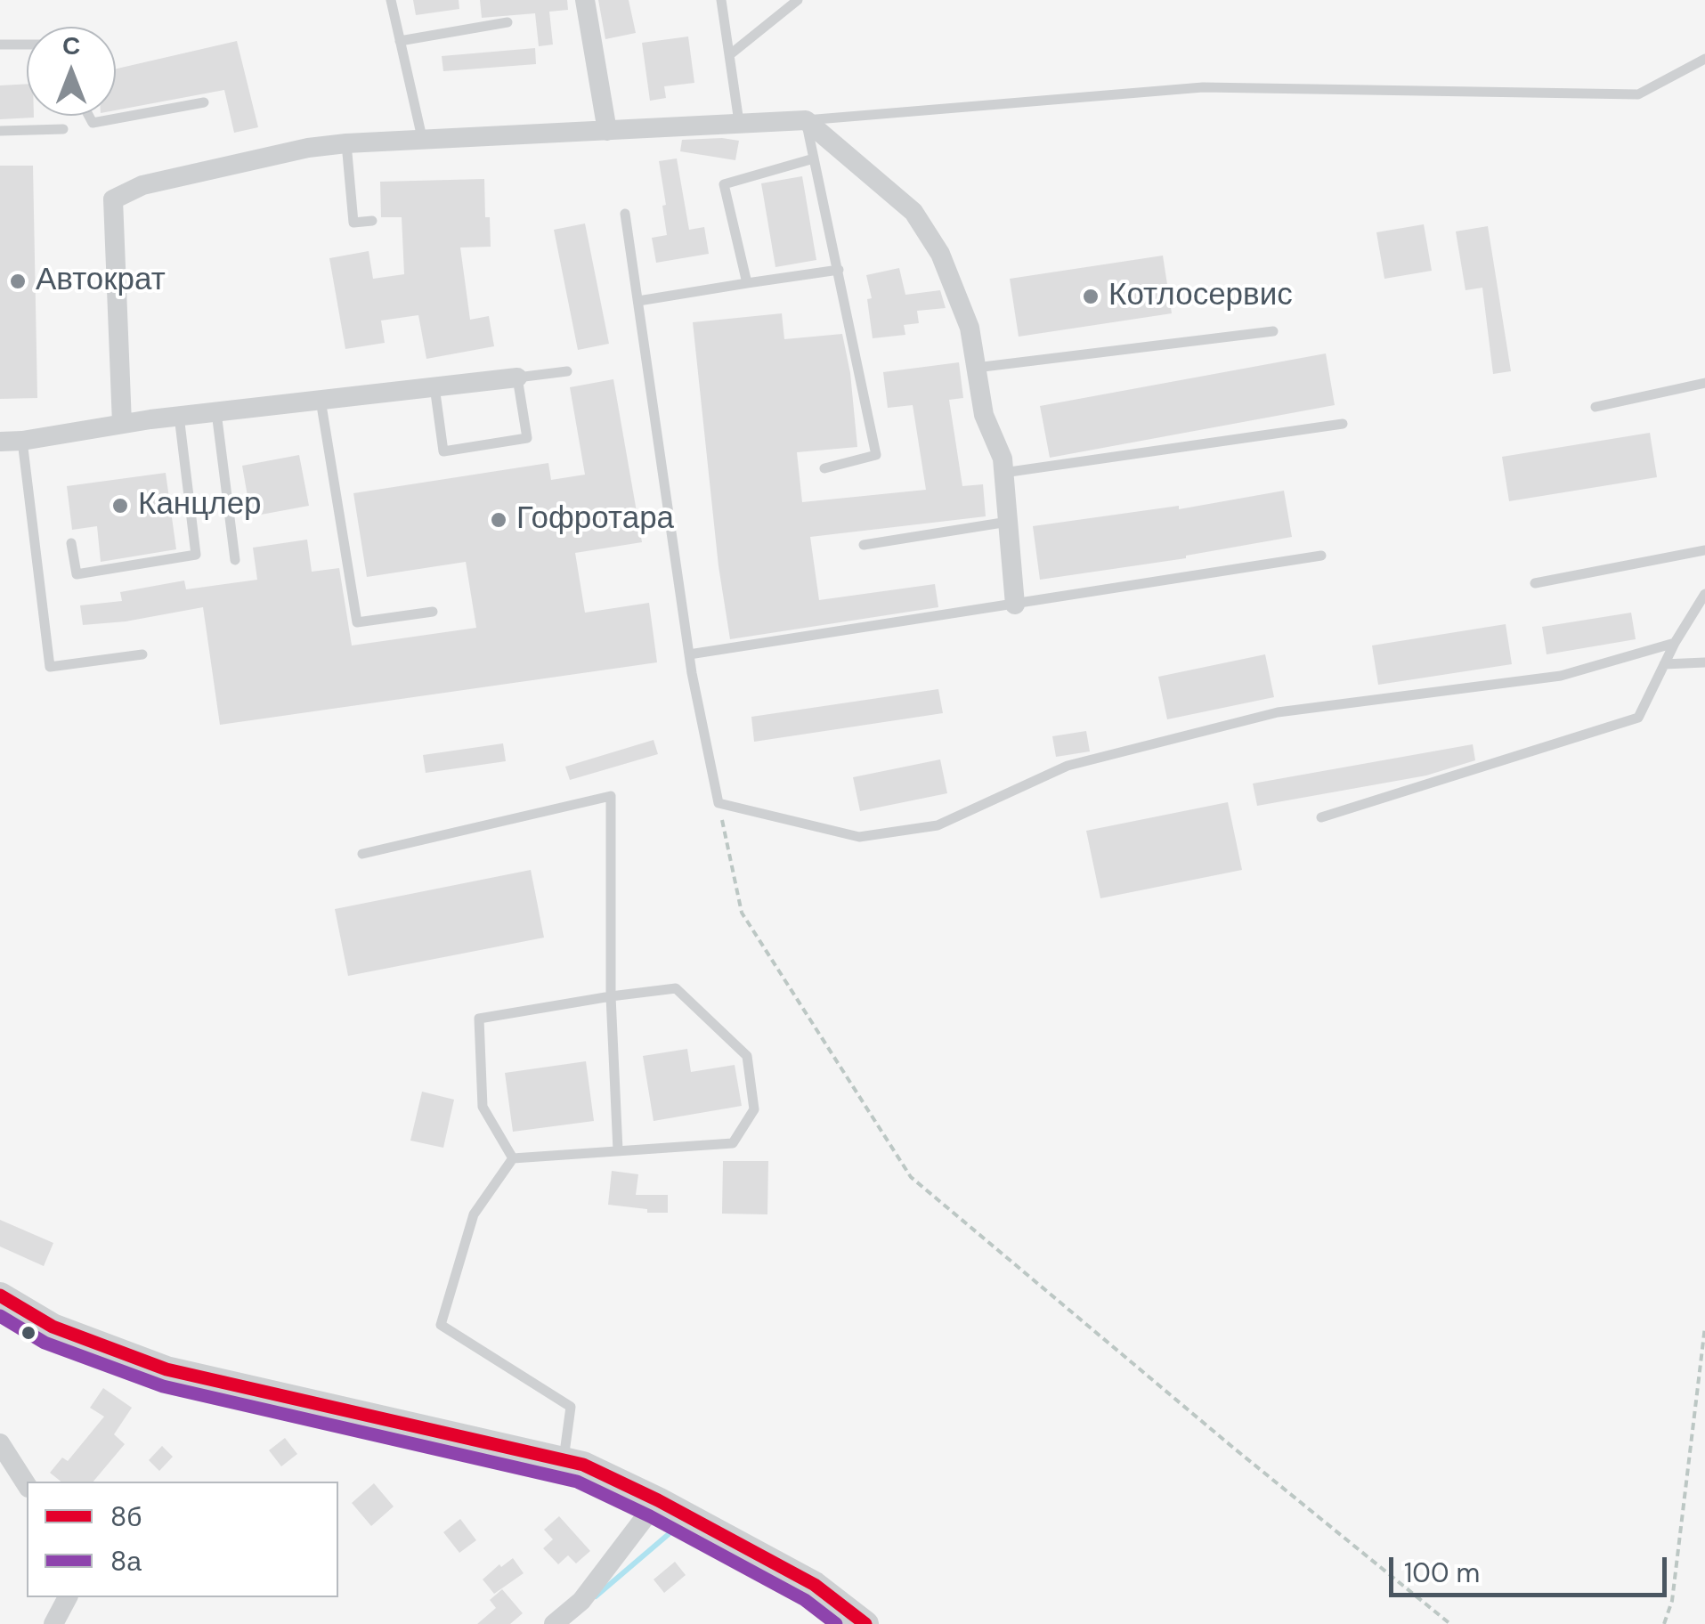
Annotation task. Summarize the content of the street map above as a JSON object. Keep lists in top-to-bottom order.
{
  "places": [
    "Автократ",
    "Котлосервис",
    "Канцлер",
    "Гофротара"
  ],
  "lines": ["transit line 8б", "transit line 8а"],
  "legend": ["8б", "8а"],
  "scale_bar": "100 m",
  "north": "top"
}
